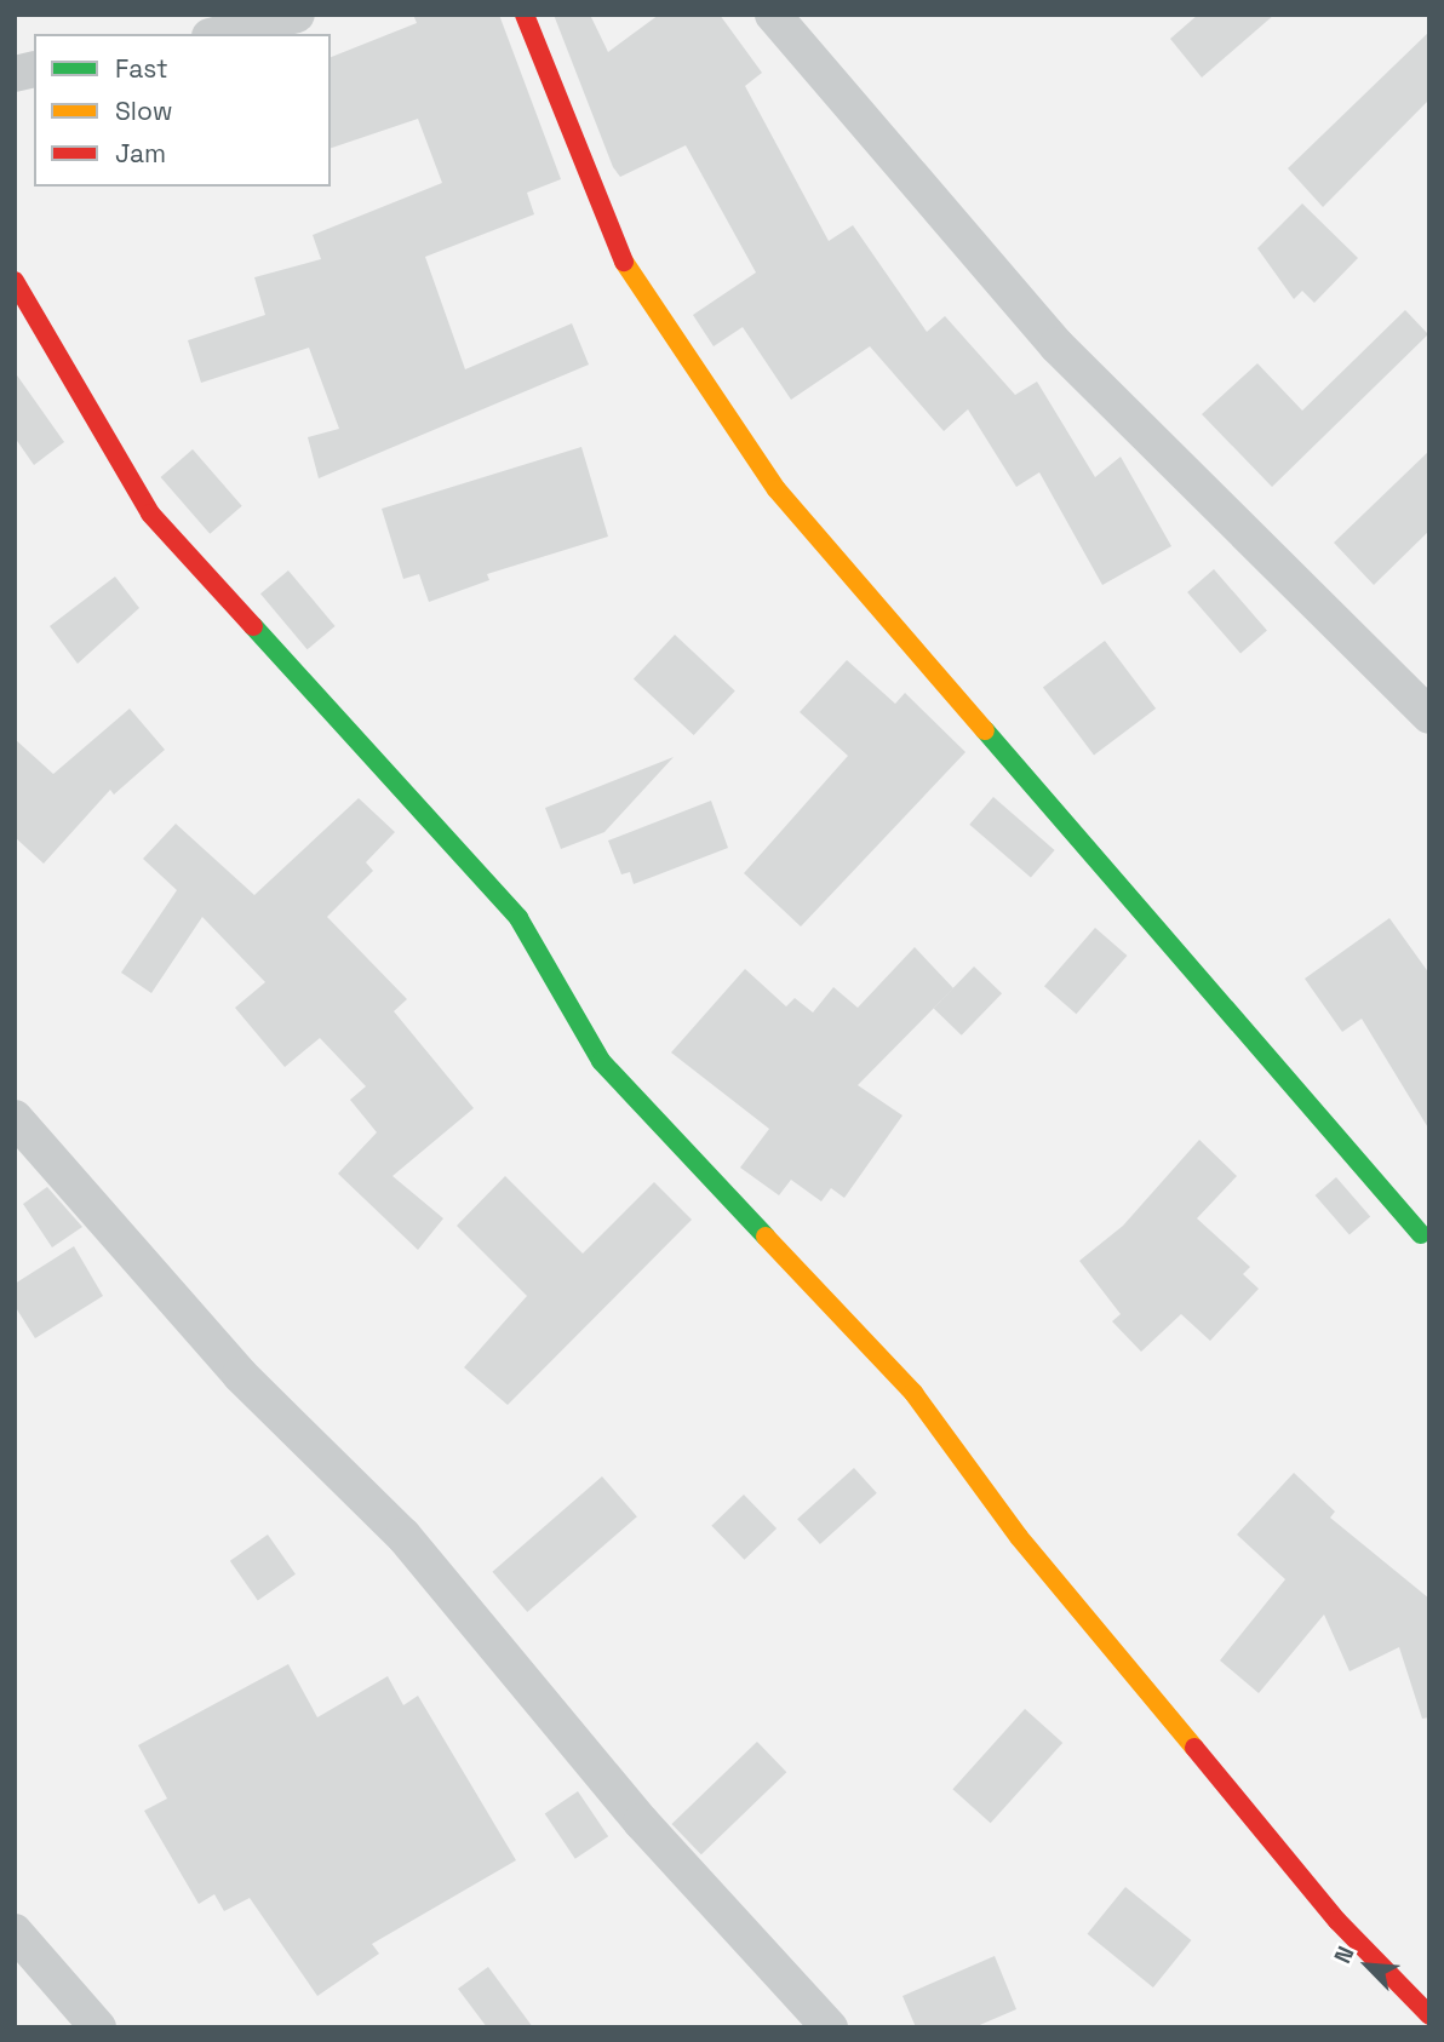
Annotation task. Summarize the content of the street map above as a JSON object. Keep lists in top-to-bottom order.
{
  "legend": ["Fast", "Slow", "Jam"],
  "north": "top left"
}
